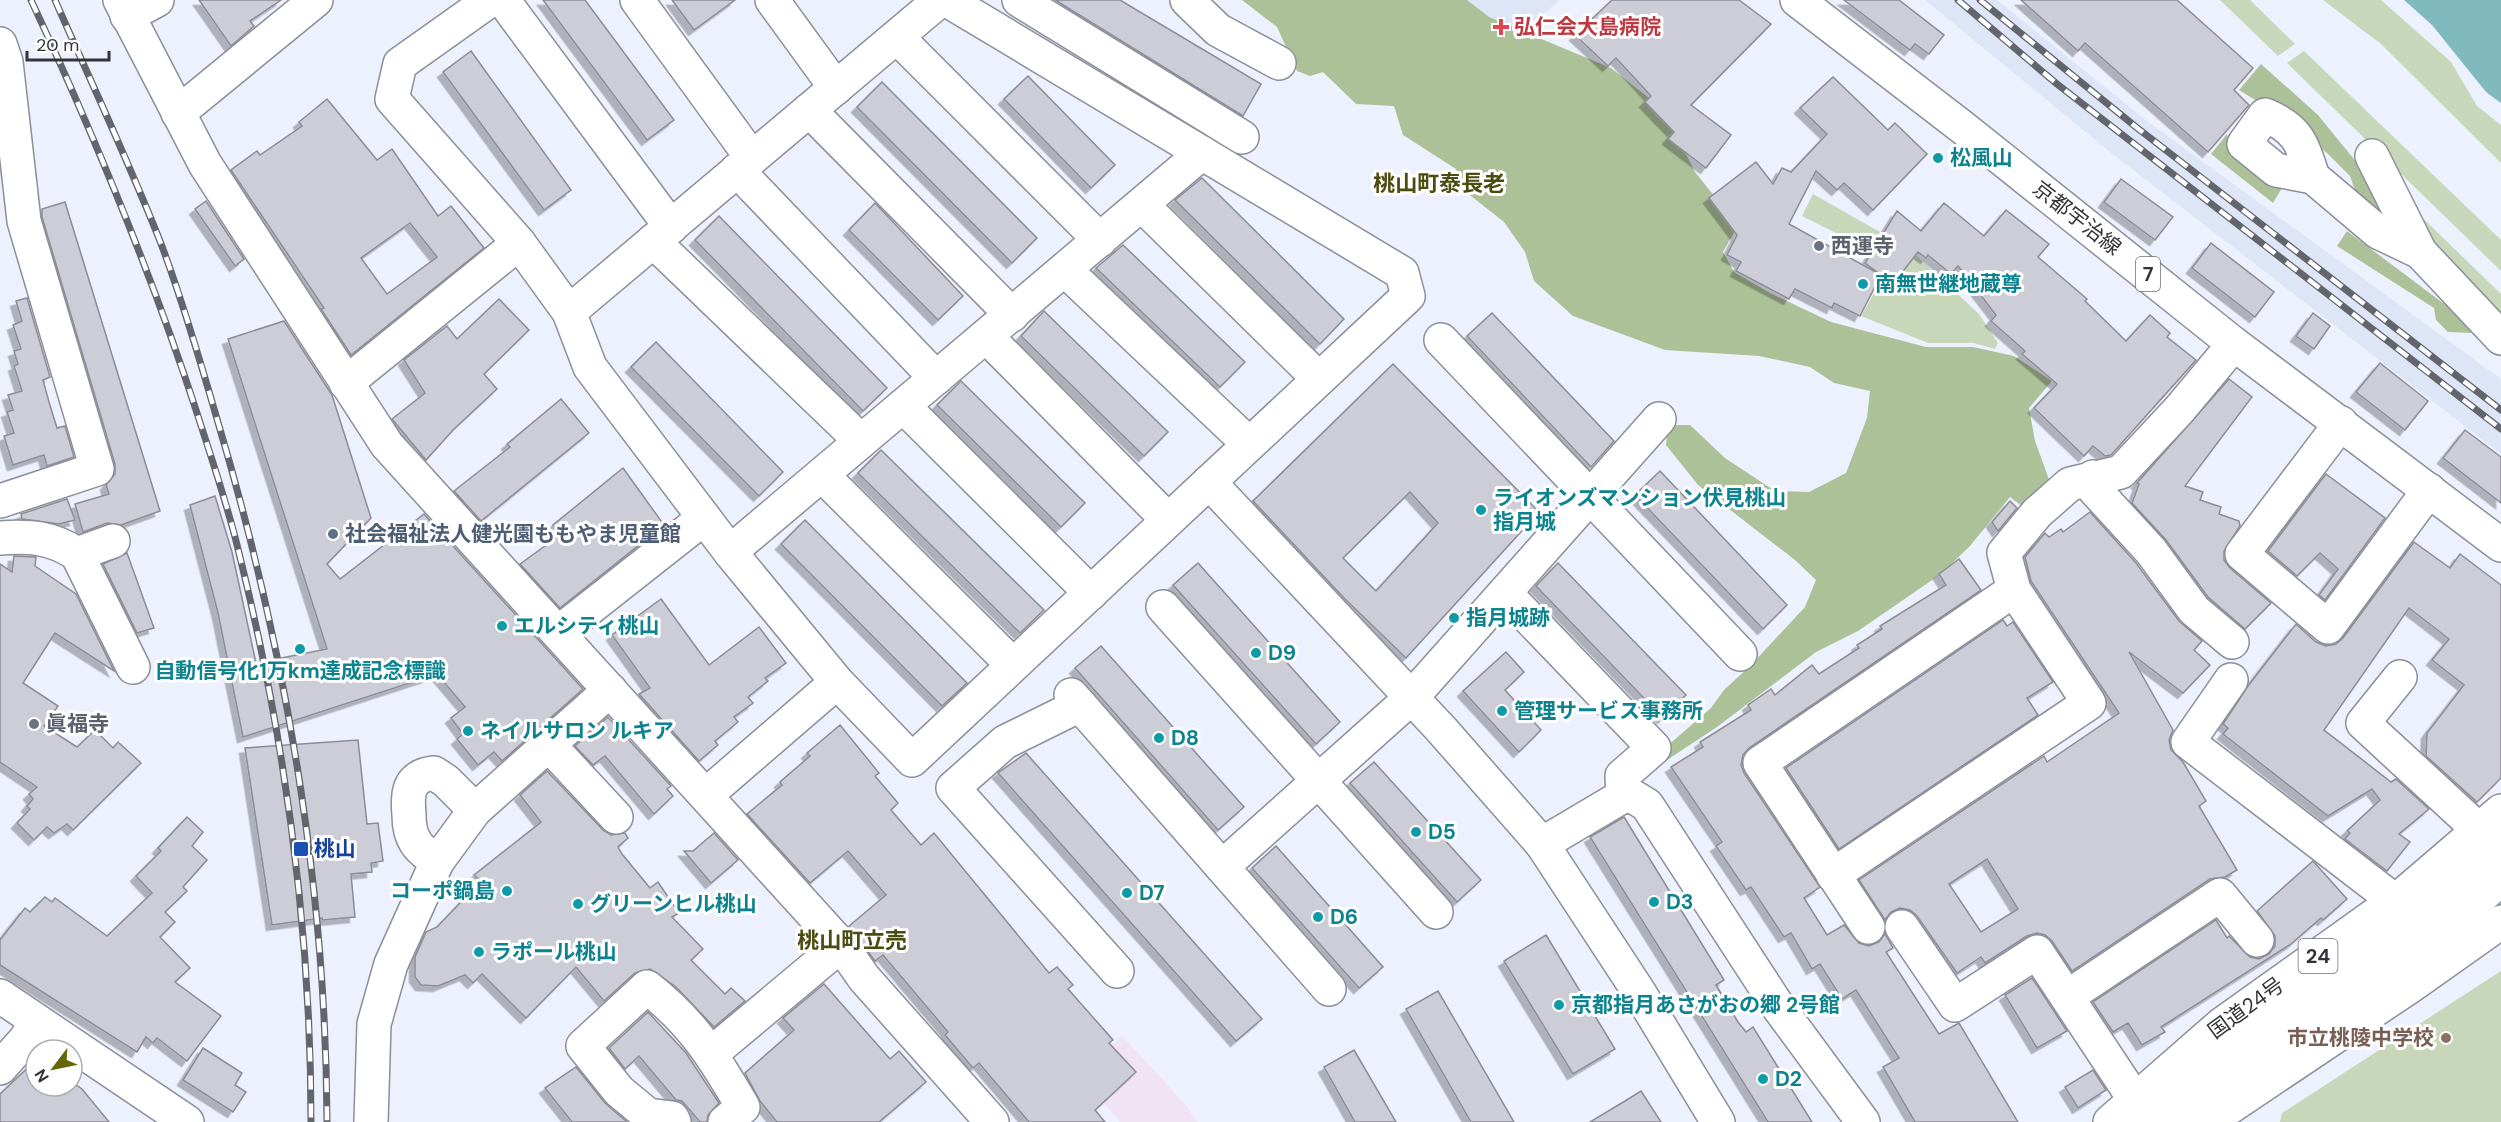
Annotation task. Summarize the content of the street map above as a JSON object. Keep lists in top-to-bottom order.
{
  "streets": {
    "main road": [
      "京都宇治線",
      "7",
      "24",
      "国道24号"
    ]
  },
  "districts": ["桃山町泰長老", "桃山町立売"],
  "places": {
    "health": ["弘仁会大島病院"],
    "other": [
      "松風山",
      "西運寺",
      "南無世継地蔵尊",
      "ライオンズマンション伏見桃山 指月城",
      "社会福祉法人健光園ももやま児童館",
      "指月城跡",
      "エルシティ桃山",
      "自動信号化1万km達成記念標識",
      "D9",
      "管理サービス事務所",
      "眞福寺",
      "ネイルサロン ルキア",
      "D8",
      "D5",
      "コーポ鍋島",
      "D7",
      "D3",
      "グリーンヒル桃山",
      "D6",
      "ラポール桃山",
      "京都指月あさがおの郷 2号館",
      "市立桃陵中学校",
      "D2"
    ],
    "transit": ["桃山"]
  },
  "scale_bar": "20 m",
  "north": "bottom left"
}
